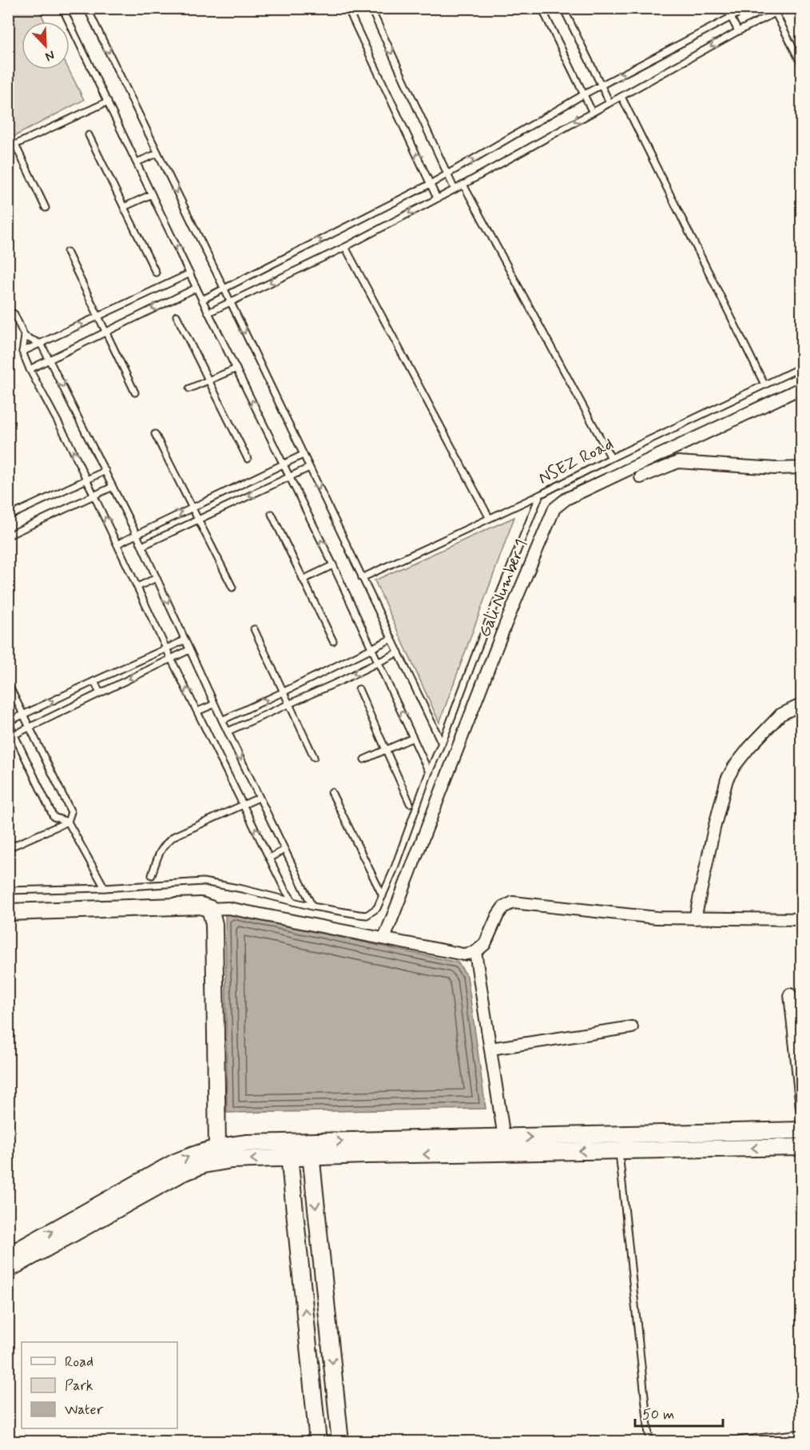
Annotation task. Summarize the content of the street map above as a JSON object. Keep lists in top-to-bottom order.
{
  "streets": {
    "street": ["Gali Number 1"],
    "lane": ["NSEZ Road"]
  },
  "legend": ["Road", "Park", "Water"],
  "scale_bar": "50 m",
  "north": "bottom right"
}
